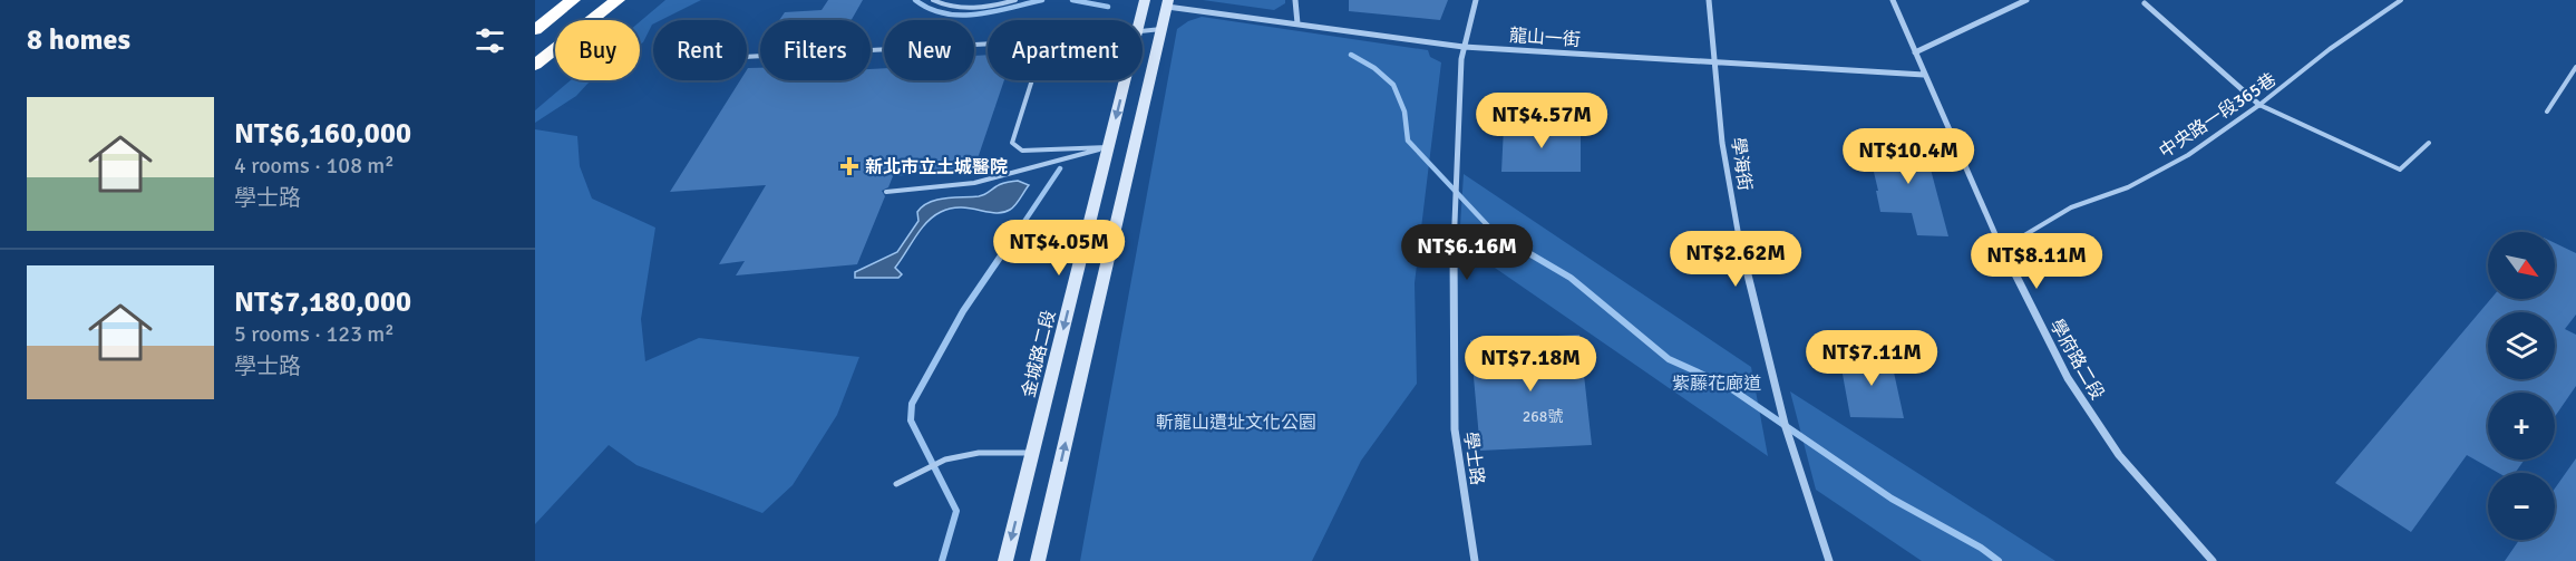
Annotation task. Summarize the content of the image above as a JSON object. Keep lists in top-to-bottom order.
{
  "streets": {
    "main road": ["金城路二段"],
    "street": [
      "龍山一街",
      "學海街",
      "學府路二段",
      "學士路"
    ],
    "lane": ["中央路一段365巷"]
  },
  "crossings": [
    ["龍山一街", "學海街"],
    ["龍山一街", "學府路二段"],
    ["龍山一街", "學士路"],
    ["中央路一段365巷", "學府路二段"]
  ],
  "parks": ["紫藤花廊道", "斬龍山遺址文化公園"],
  "places": {
    "health": ["新北市立土城醫院"]
  },
  "house_numbers": ["268號"],
  "north": "bottom right",
  "page": {
    "heading": "8 homes",
    "chip": [
      "Buy",
      "Rent",
      "Filters",
      "New",
      "Apartment"
    ],
    "list": [
      {
        "name": "NT$6,160,000",
        "note": "4 rooms · 108 m² · 學士路"
      },
      {
        "name": "NT$7,180,000",
        "note": "5 rooms · 123 m² · 學士路"
      }
    ],
    "price": [
      "NT$4.57M",
      "NT$10.4M",
      "NT$4.05M",
      "NT$6.16M",
      "NT$2.62M",
      "NT$8.11M",
      "NT$7.11M",
      "NT$7.18M"
    ],
    "map_buttons": ["+", "−"]
  }
}
